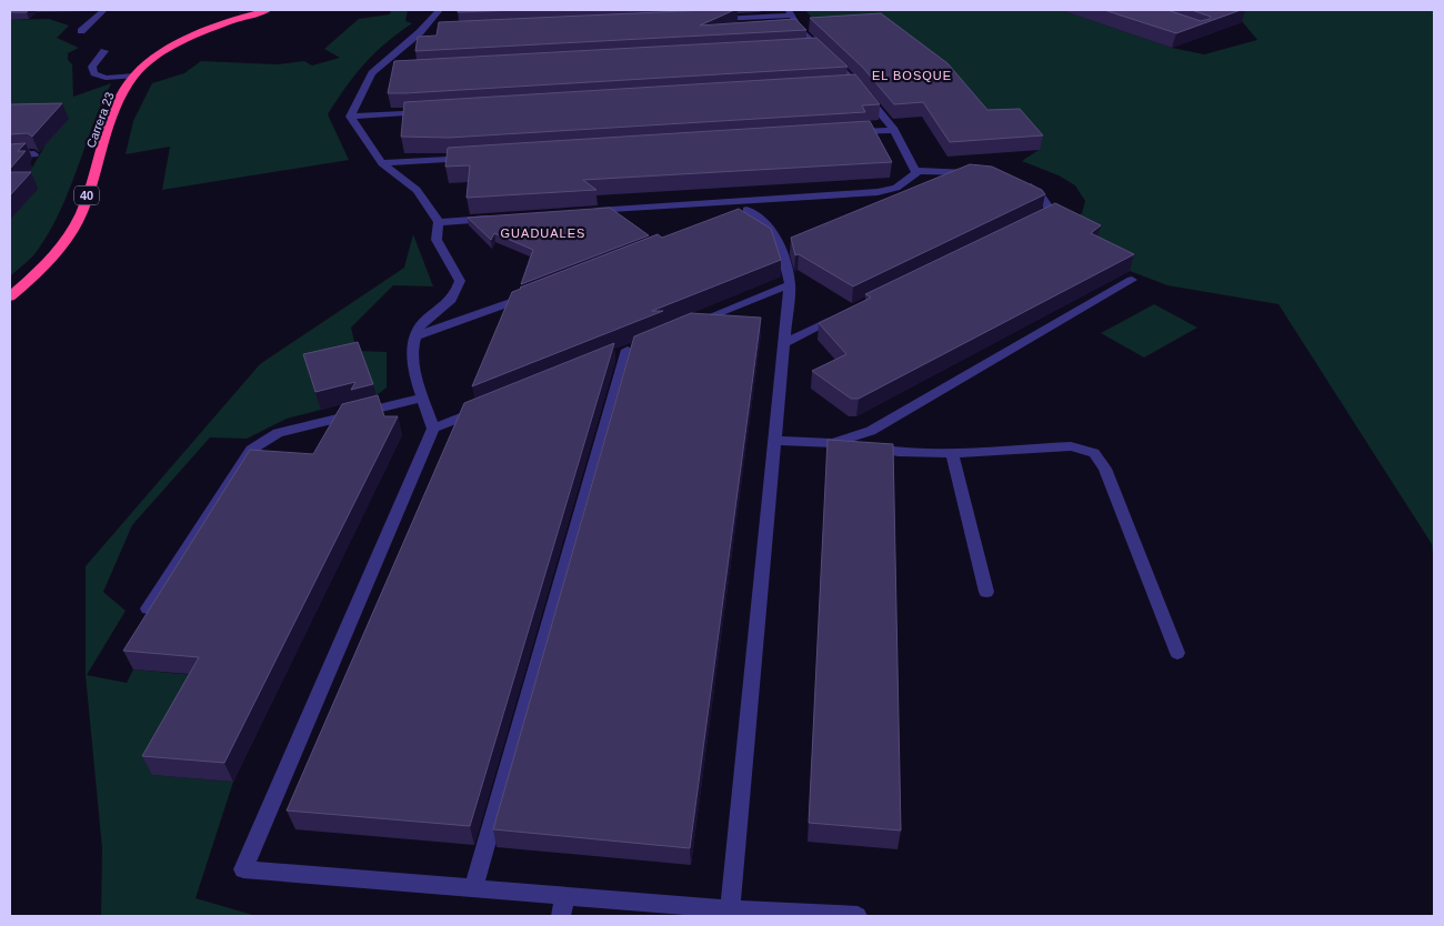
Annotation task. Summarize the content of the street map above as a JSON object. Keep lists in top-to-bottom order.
{
  "streets": {
    "highway": ["Carrera 23", "40"]
  },
  "districts": ["EL BOSQUE", "GUADUALES"]
}
